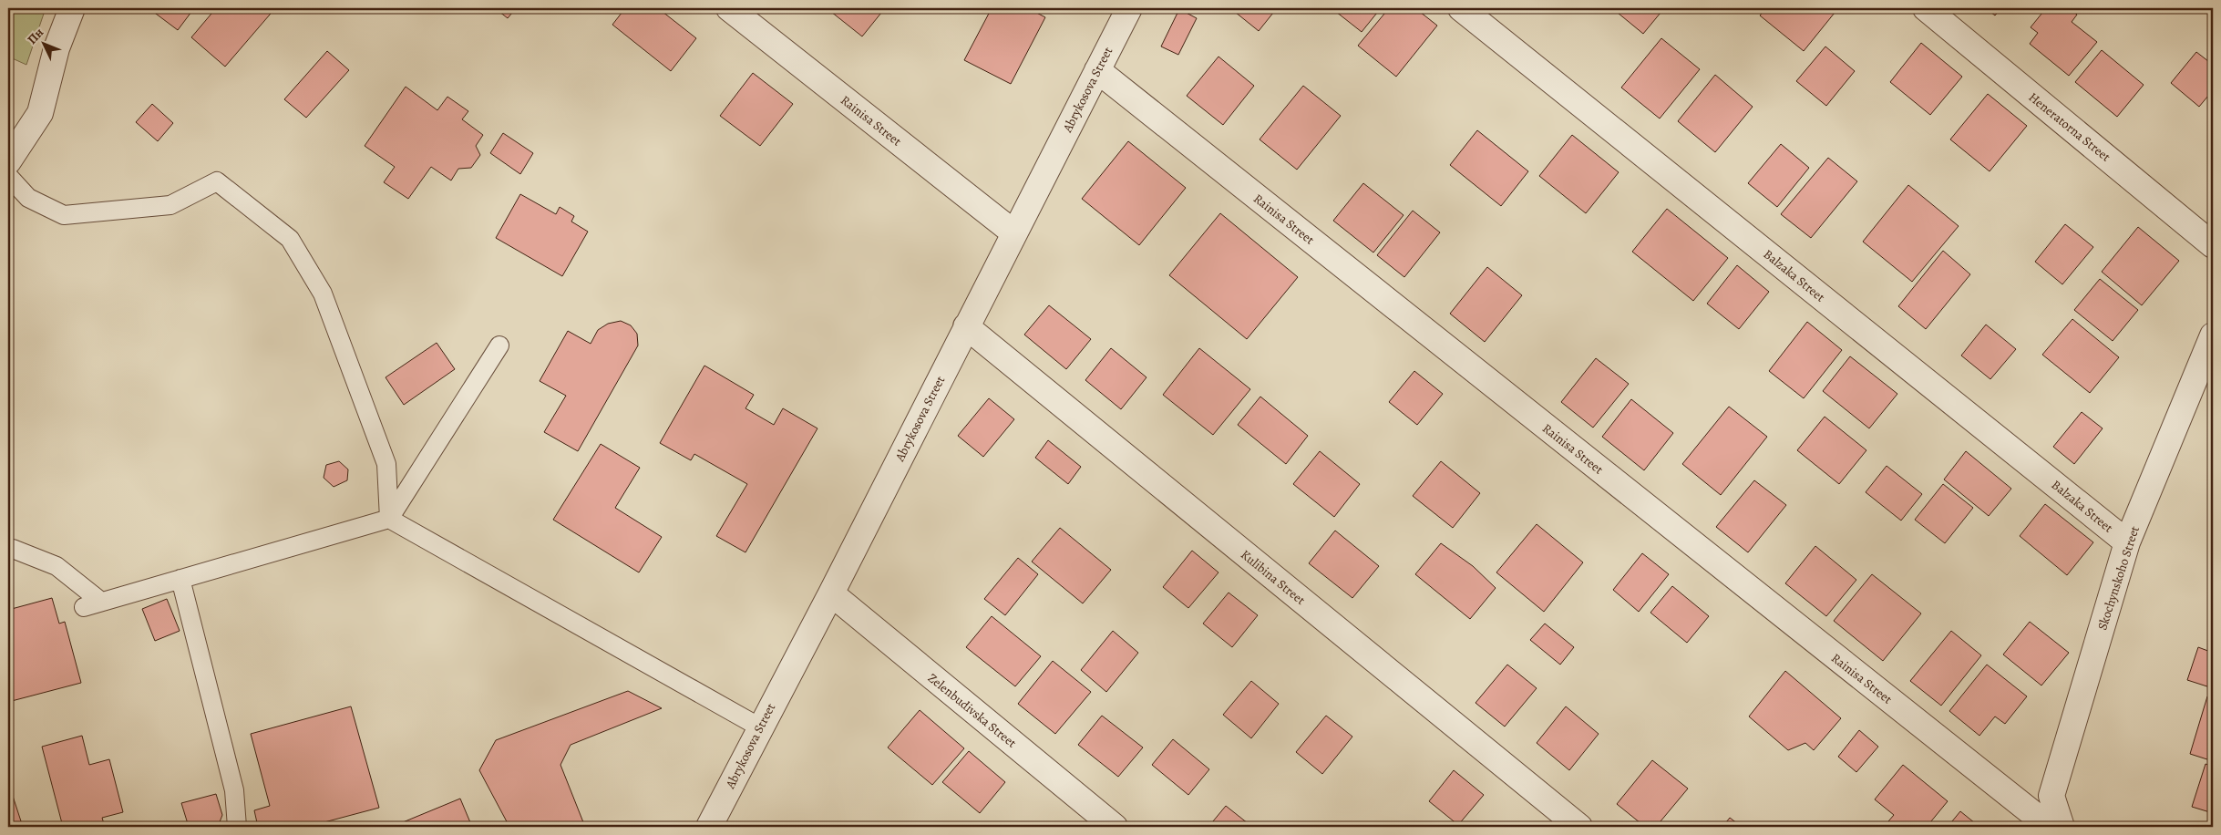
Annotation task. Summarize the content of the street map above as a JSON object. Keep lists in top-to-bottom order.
{
  "streets": {
    "street": [
      "Abrykosova Street",
      "Rainisa Street",
      "Heneratorna Street",
      "Balzaka Street",
      "Kulibina Street",
      "Skochynskoho Street",
      "Zelenbudivska Street"
    ]
  },
  "crossings": [
    ["Abrykosova Street", "Rainisa Street"],
    ["Abrykosova Street", "Kulibina Street"],
    ["Abrykosova Street", "Zelenbudivska Street"],
    ["Balzaka Street", "Skochynskoho Street"]
  ],
  "north": "top left"
}
